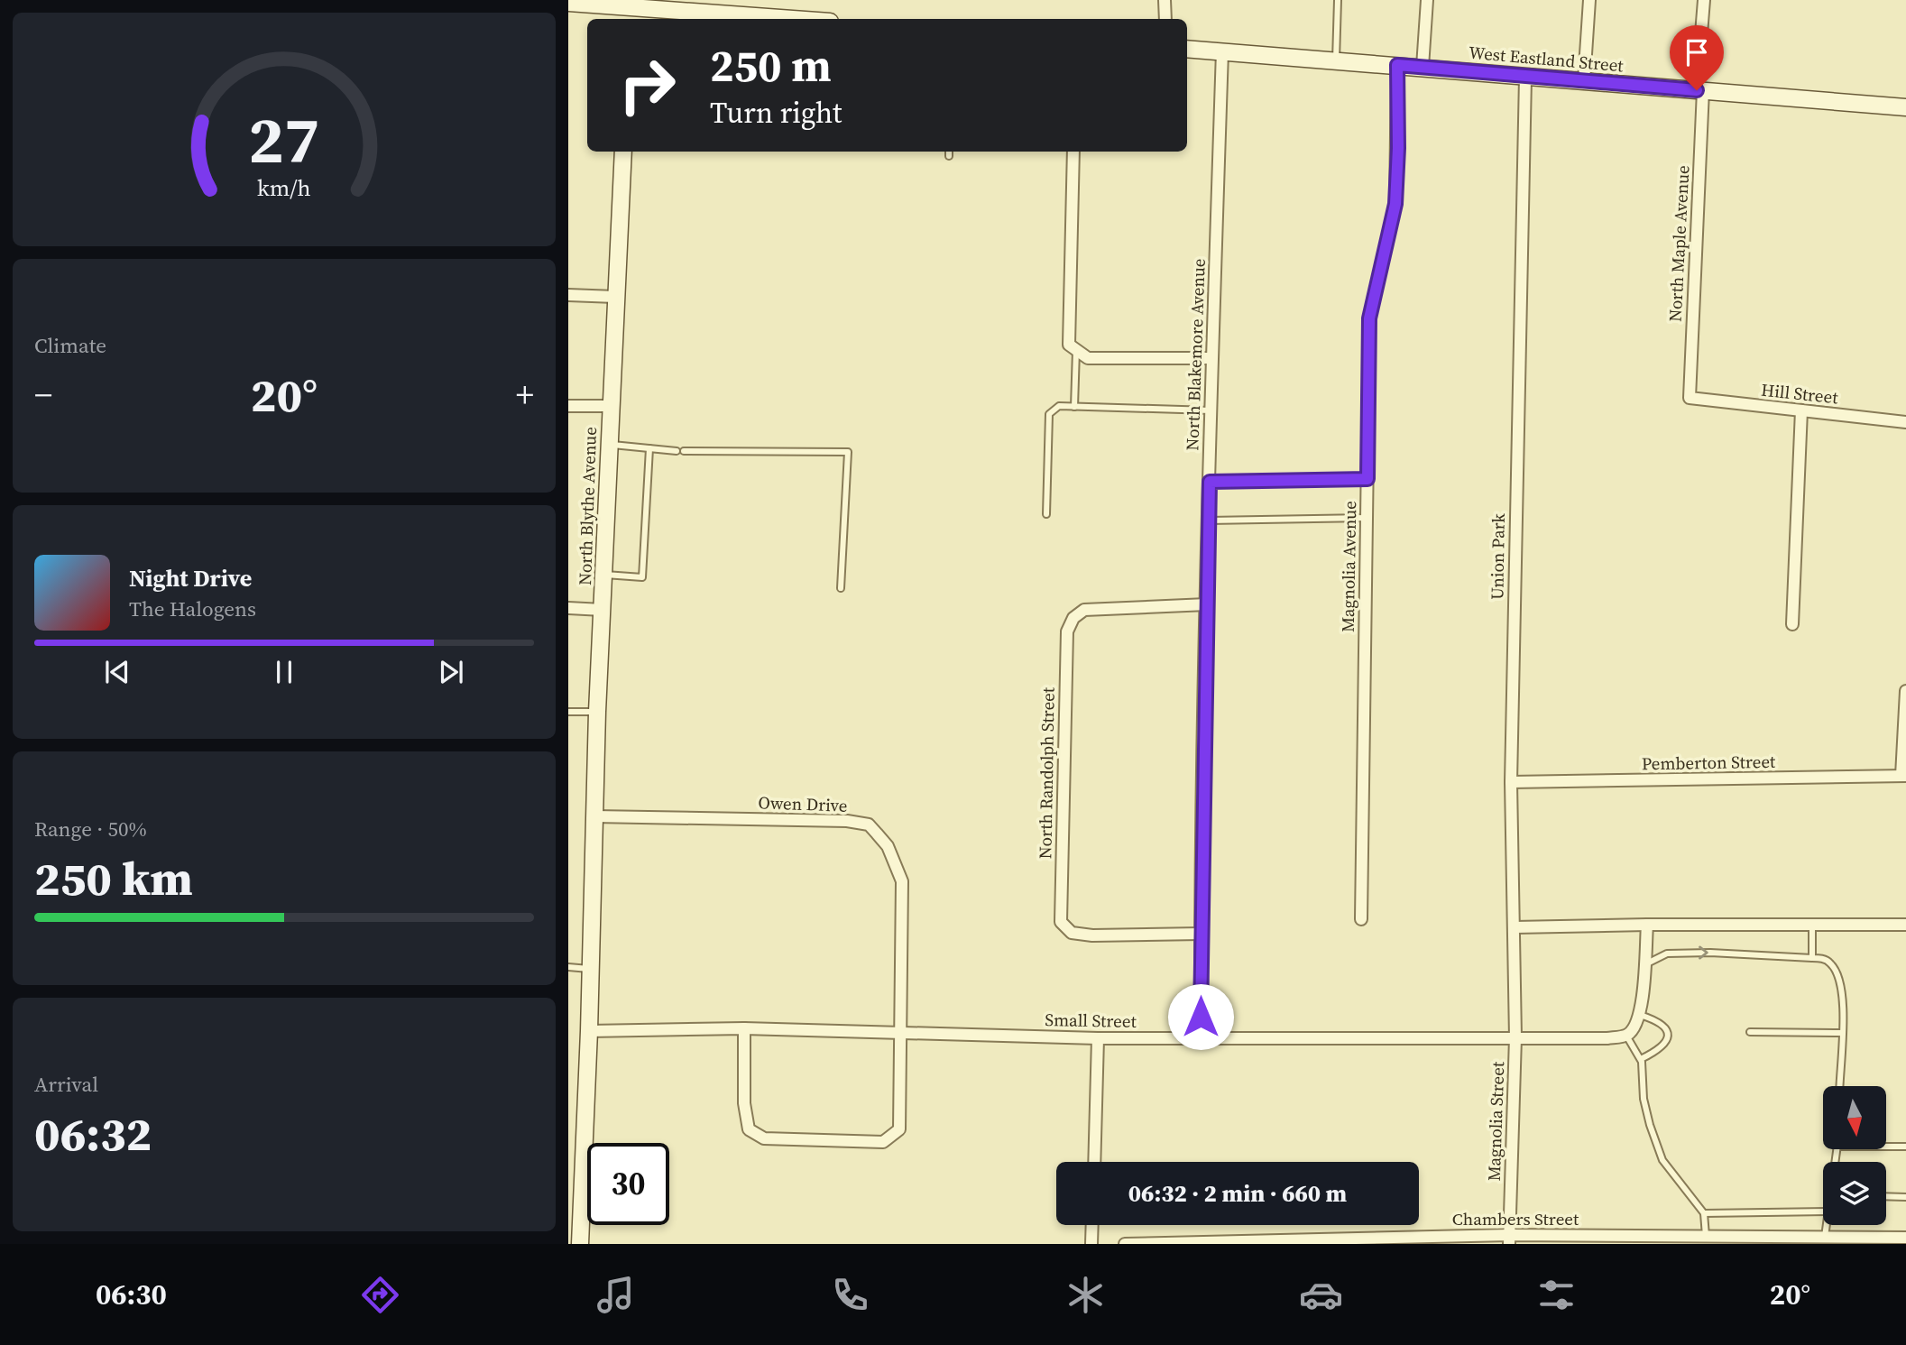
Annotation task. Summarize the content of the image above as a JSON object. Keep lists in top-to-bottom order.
{
  "streets": {
    "street": [
      "West Eastland Street",
      "North Maple Avenue",
      "North Blakemore Avenue",
      "Hill Street",
      "North Blythe Avenue",
      "Union Park",
      "Magnolia Avenue",
      "Pemberton Street",
      "North Randolph Street",
      "Owen Drive",
      "Small Street",
      "Magnolia Street",
      "Chambers Street"
    ]
  },
  "crossings": [
    ["West Eastland Street", "North Maple Avenue"],
    ["West Eastland Street", "North Blakemore Avenue"],
    ["West Eastland Street", "Union Park"],
    ["West Eastland Street", "Magnolia Avenue"],
    ["North Maple Avenue", "Hill Street"],
    ["North Blakemore Avenue", "North Randolph Street"],
    ["North Blakemore Avenue", "Small Street"],
    ["North Blythe Avenue", "Owen Drive"],
    ["North Blythe Avenue", "Small Street"],
    ["Union Park", "Pemberton Street"],
    ["Union Park", "Small Street"],
    ["Union Park", "Magnolia Street"],
    ["Owen Drive", "Small Street"],
    ["Small Street", "Magnolia Street"],
    ["Magnolia Street", "Chambers Street"]
  ],
  "north": "bottom",
  "page": {
    "turn": ["250 m", "Turn right"],
    "tile": [
      "Climate",
      ["Range · 50%", "250 km"],
      ["Arrival", "06:32"]
    ],
    "heat": ["−", "20°", "+"],
    "song": ["Night Drive", "The Halogens"],
    "limit": "30",
    "trip": "06:32 · 2 min · 660 m",
    "tabs": ["06:30", "20°"],
    "gauge": ["27", "km/h"]
  }
}
